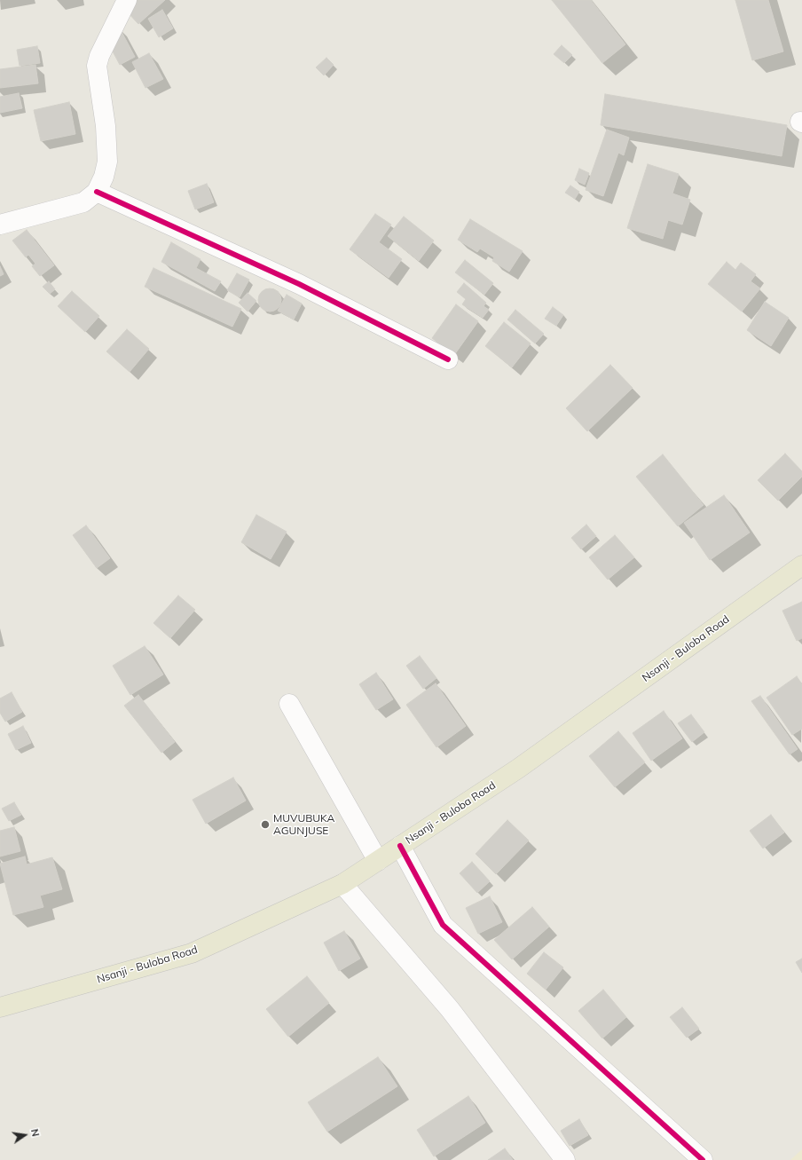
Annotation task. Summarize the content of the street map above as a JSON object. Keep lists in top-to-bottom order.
{
  "streets": {
    "main road": ["Nsanji - Buloba Road"]
  },
  "places": ["MUVUBUKA AGUNJUSE"],
  "north": "right"
}
